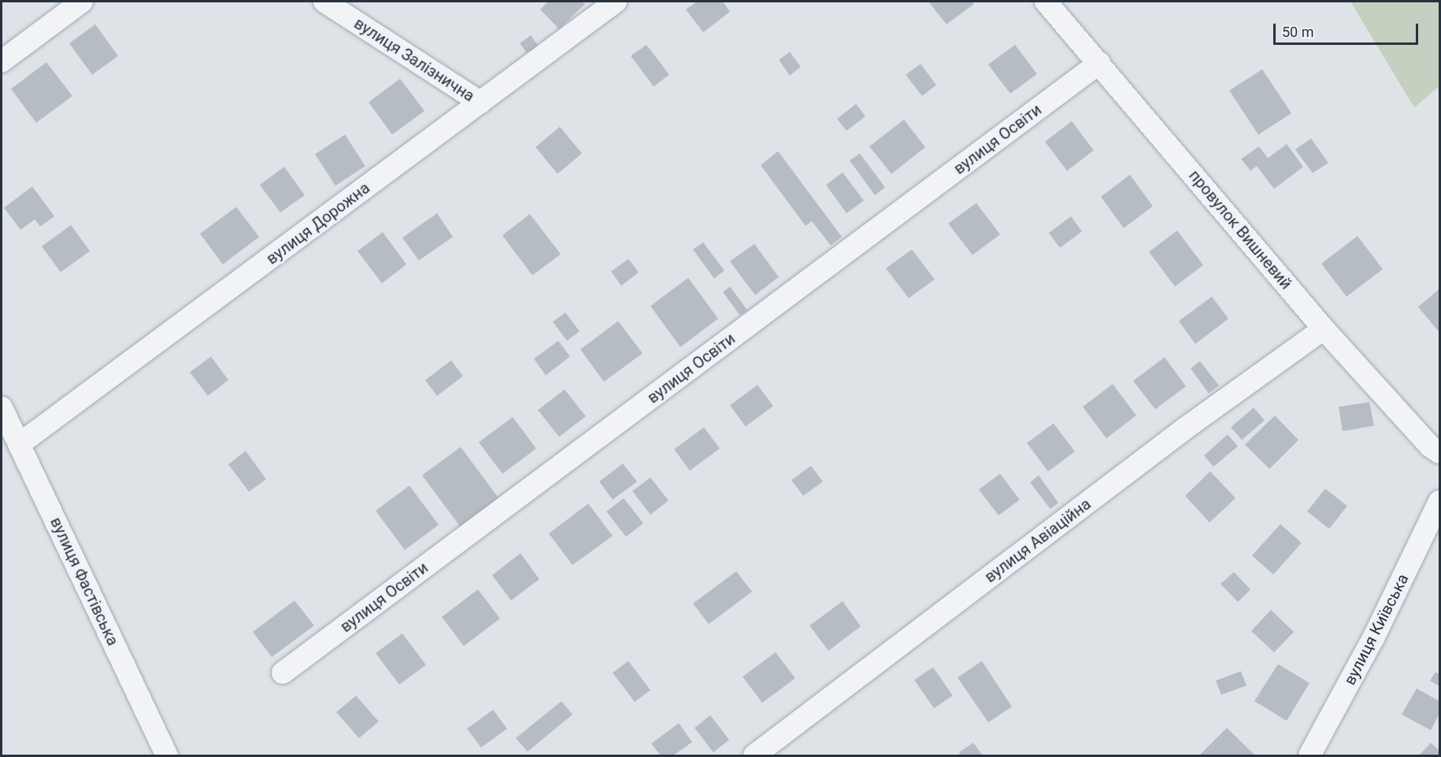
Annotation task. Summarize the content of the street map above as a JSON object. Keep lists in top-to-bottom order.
{
  "streets": {
    "street": [
      "вулиця Залізнична",
      "вулиця Освіти",
      "вулиця Дорожна",
      "провулок Вишневий",
      "вулиця Авіаційна",
      "вулиця Фастівська",
      "вулиця Київська"
    ]
  },
  "crossings": [
    ["вулиця Залізнична", "вулиця Дорожна"],
    ["вулиця Освіти", "провулок Вишневий"],
    ["вулиця Дорожна", "вулиця Фастівська"],
    ["провулок Вишневий", "вулиця Авіаційна"]
  ],
  "scale_bar": "50 m"
}
